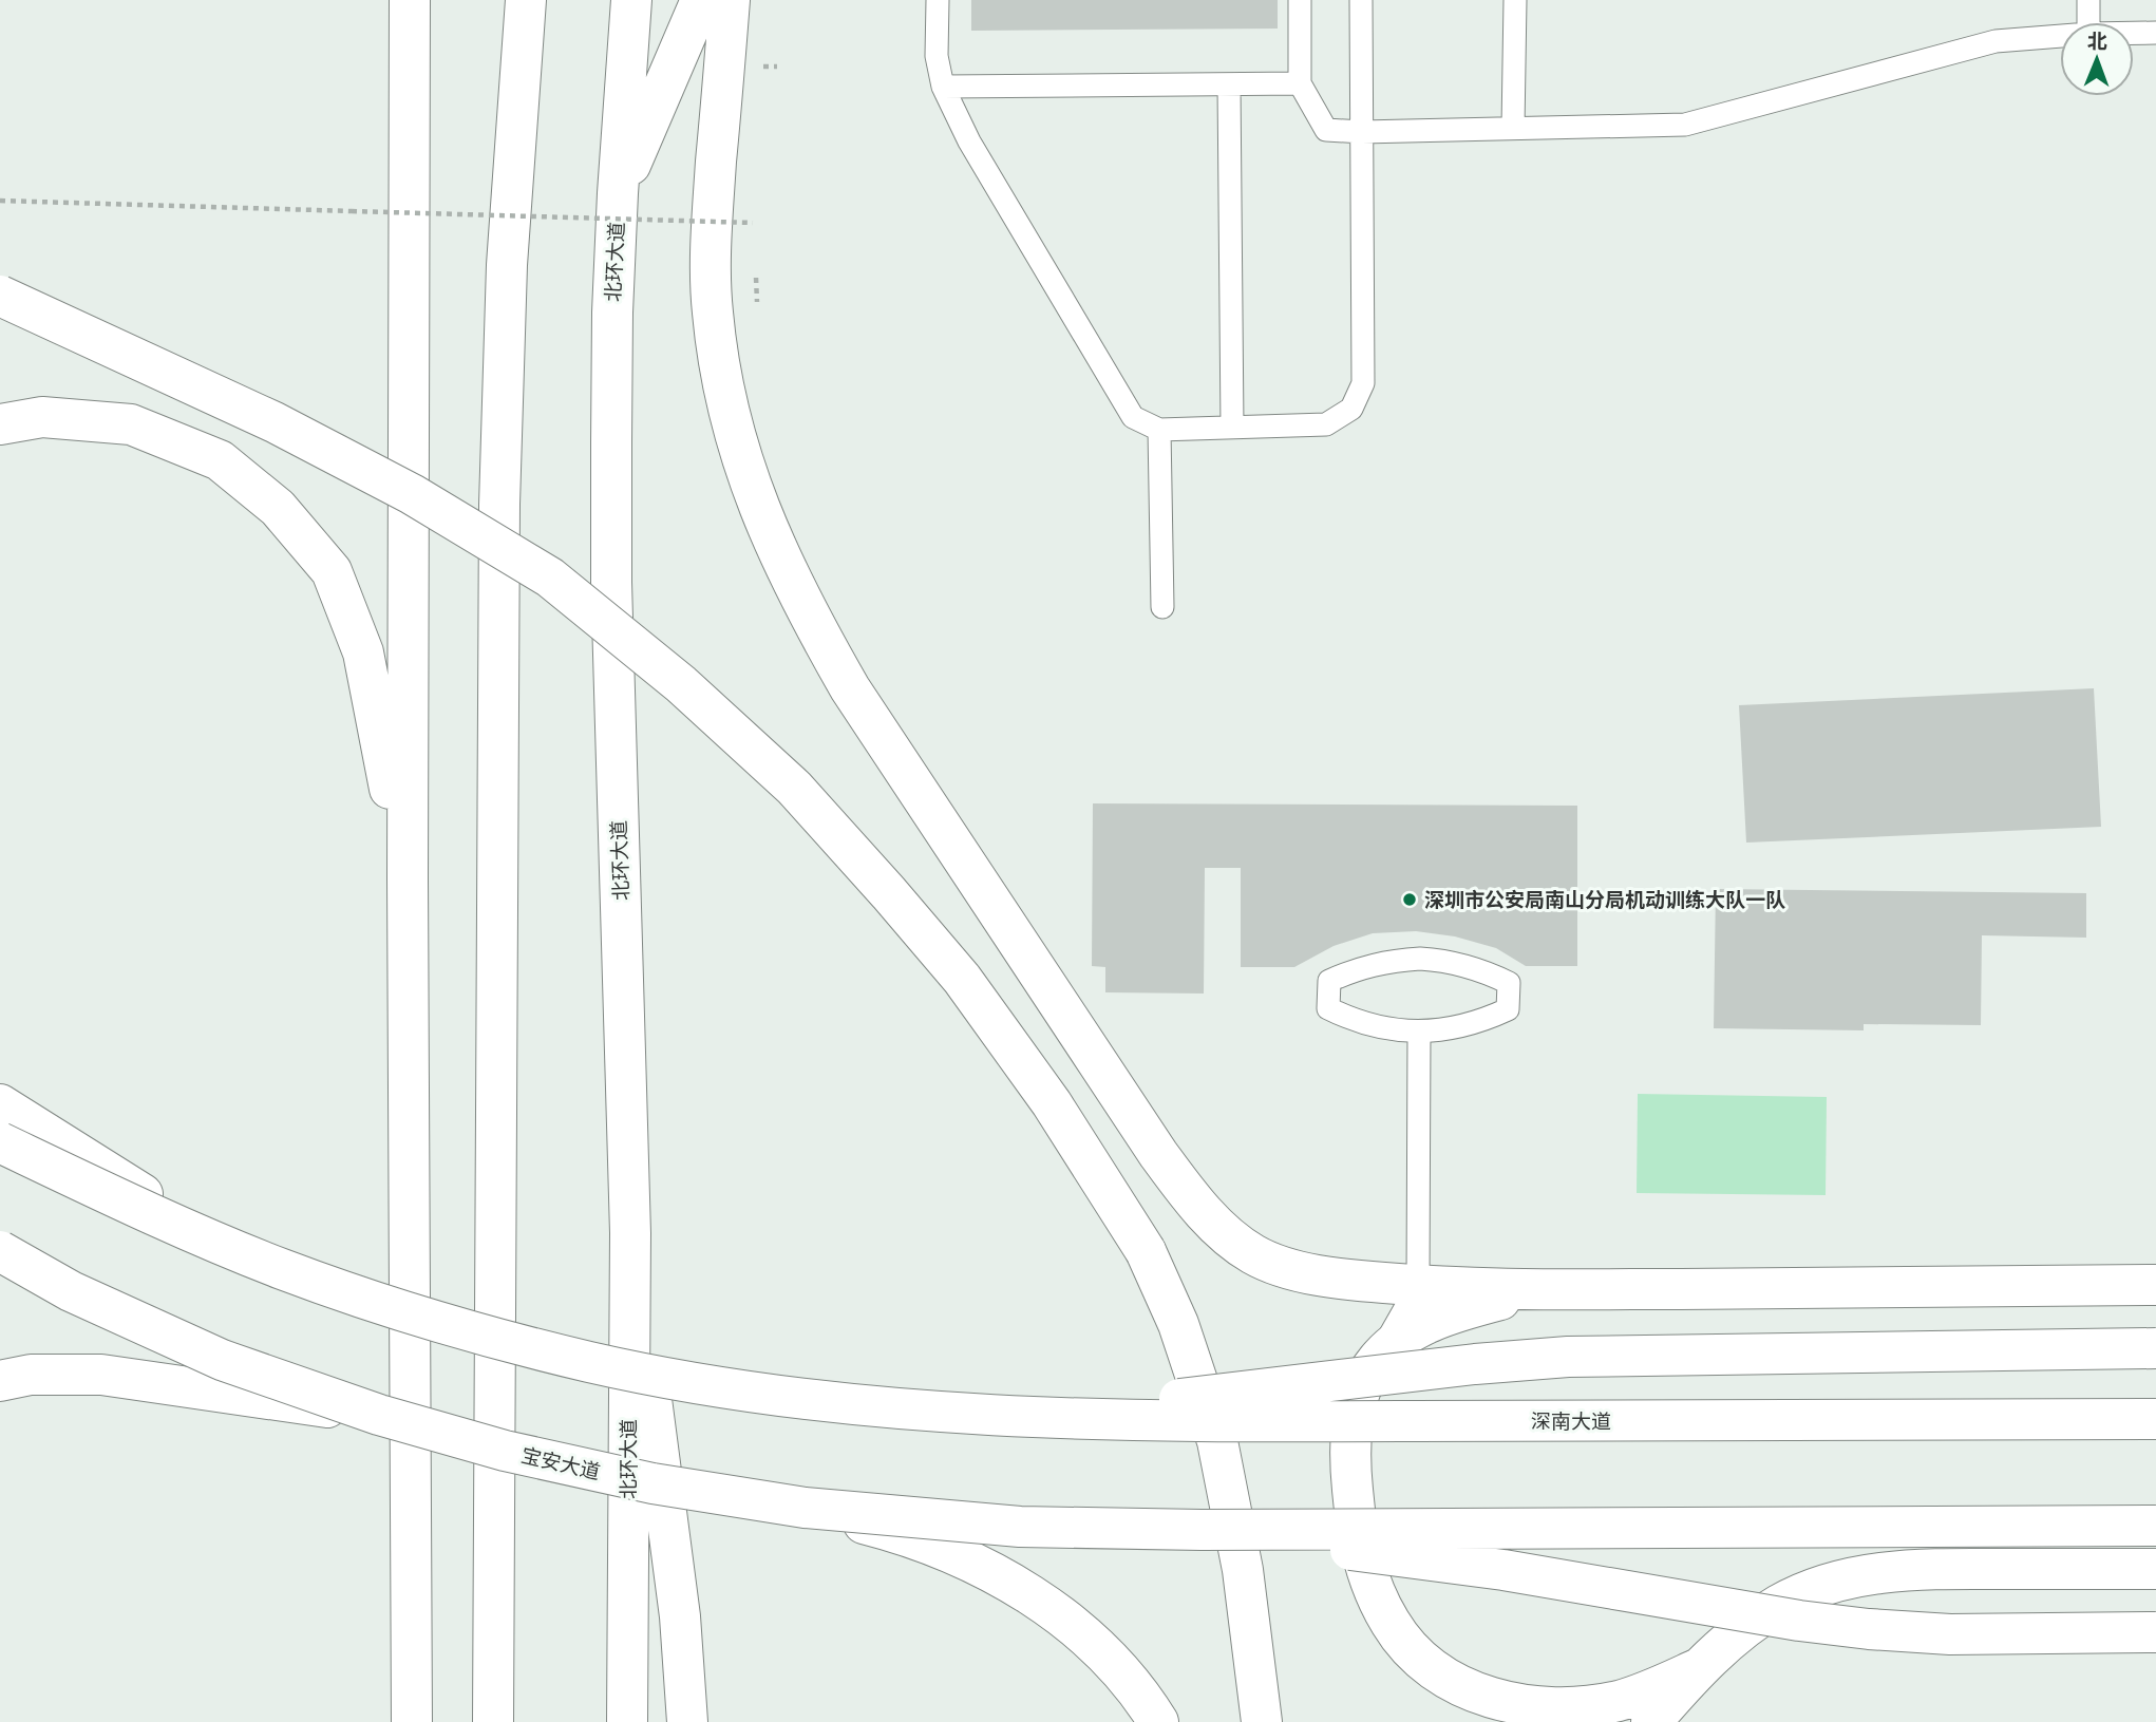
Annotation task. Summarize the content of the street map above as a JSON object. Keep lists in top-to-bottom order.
{
  "streets": {
    "main road": ["北环大道", "深南大道", "宝安大道"]
  },
  "places": ["深圳市公安局南山分局机动训练大队一队"],
  "north": "top"
}
